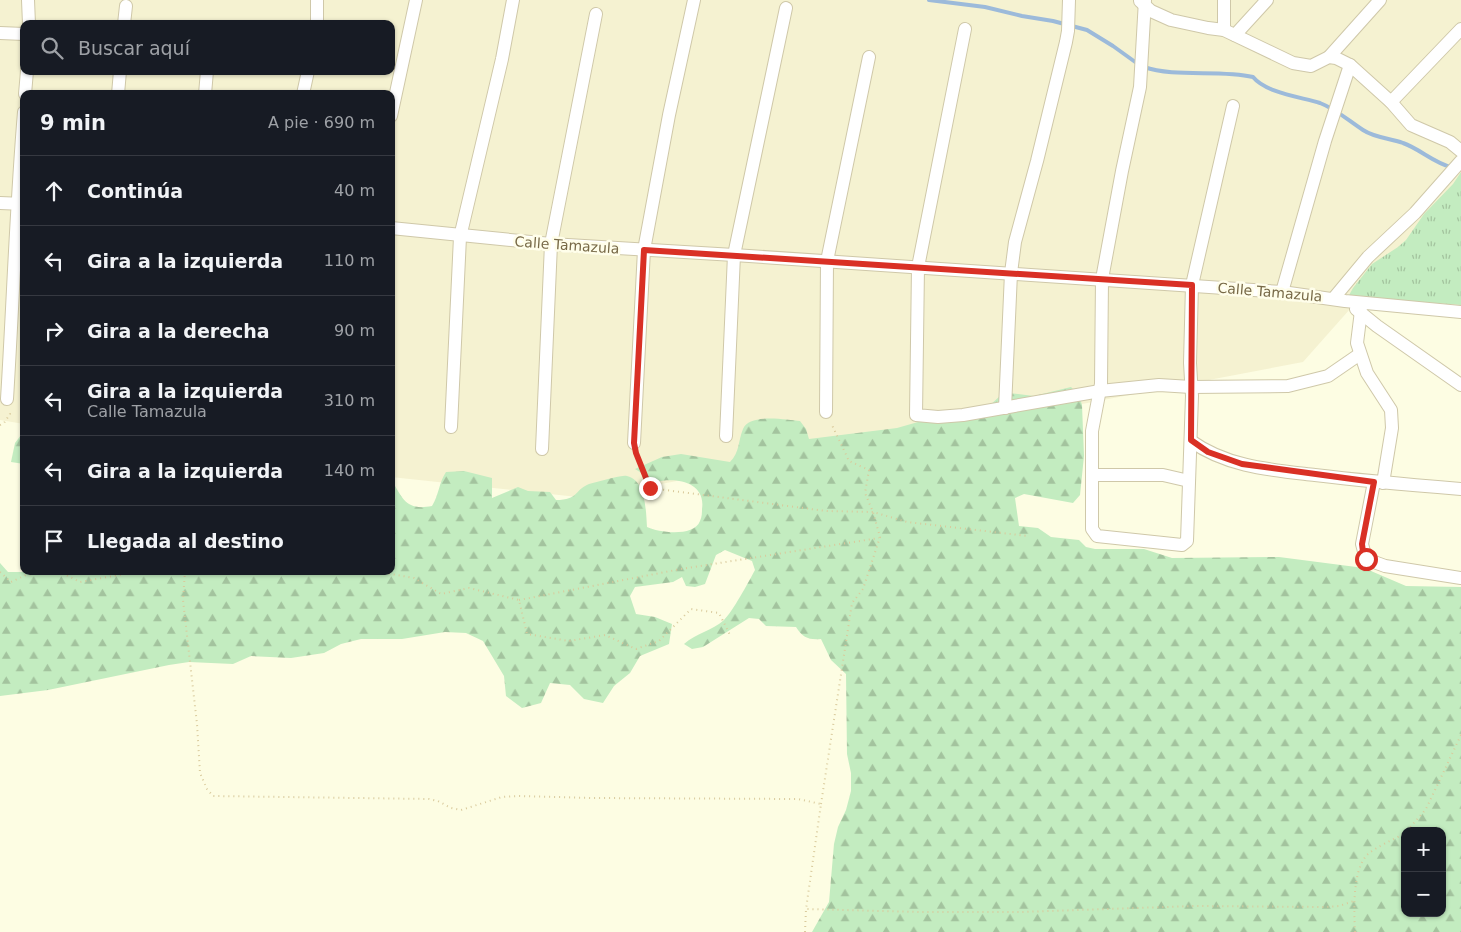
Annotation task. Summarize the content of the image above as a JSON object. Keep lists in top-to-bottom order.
{
  "streets": {
    "street": ["Calle Tamazula"]
  },
  "page": {
    "search": "Buscar aquí",
    "heading": ["9 min", "A pie · 690 m"],
    "list": [
      ["Continúa", "40 m"],
      ["Gira a la izquierda", "110 m"],
      ["Gira a la derecha", "90 m"],
      ["Gira a la izquierda", "Calle Tamazula", "310 m"],
      ["Gira a la izquierda", "140 m"],
      "Llegada al destino"
    ],
    "map_buttons": ["+", "−"]
  }
}
